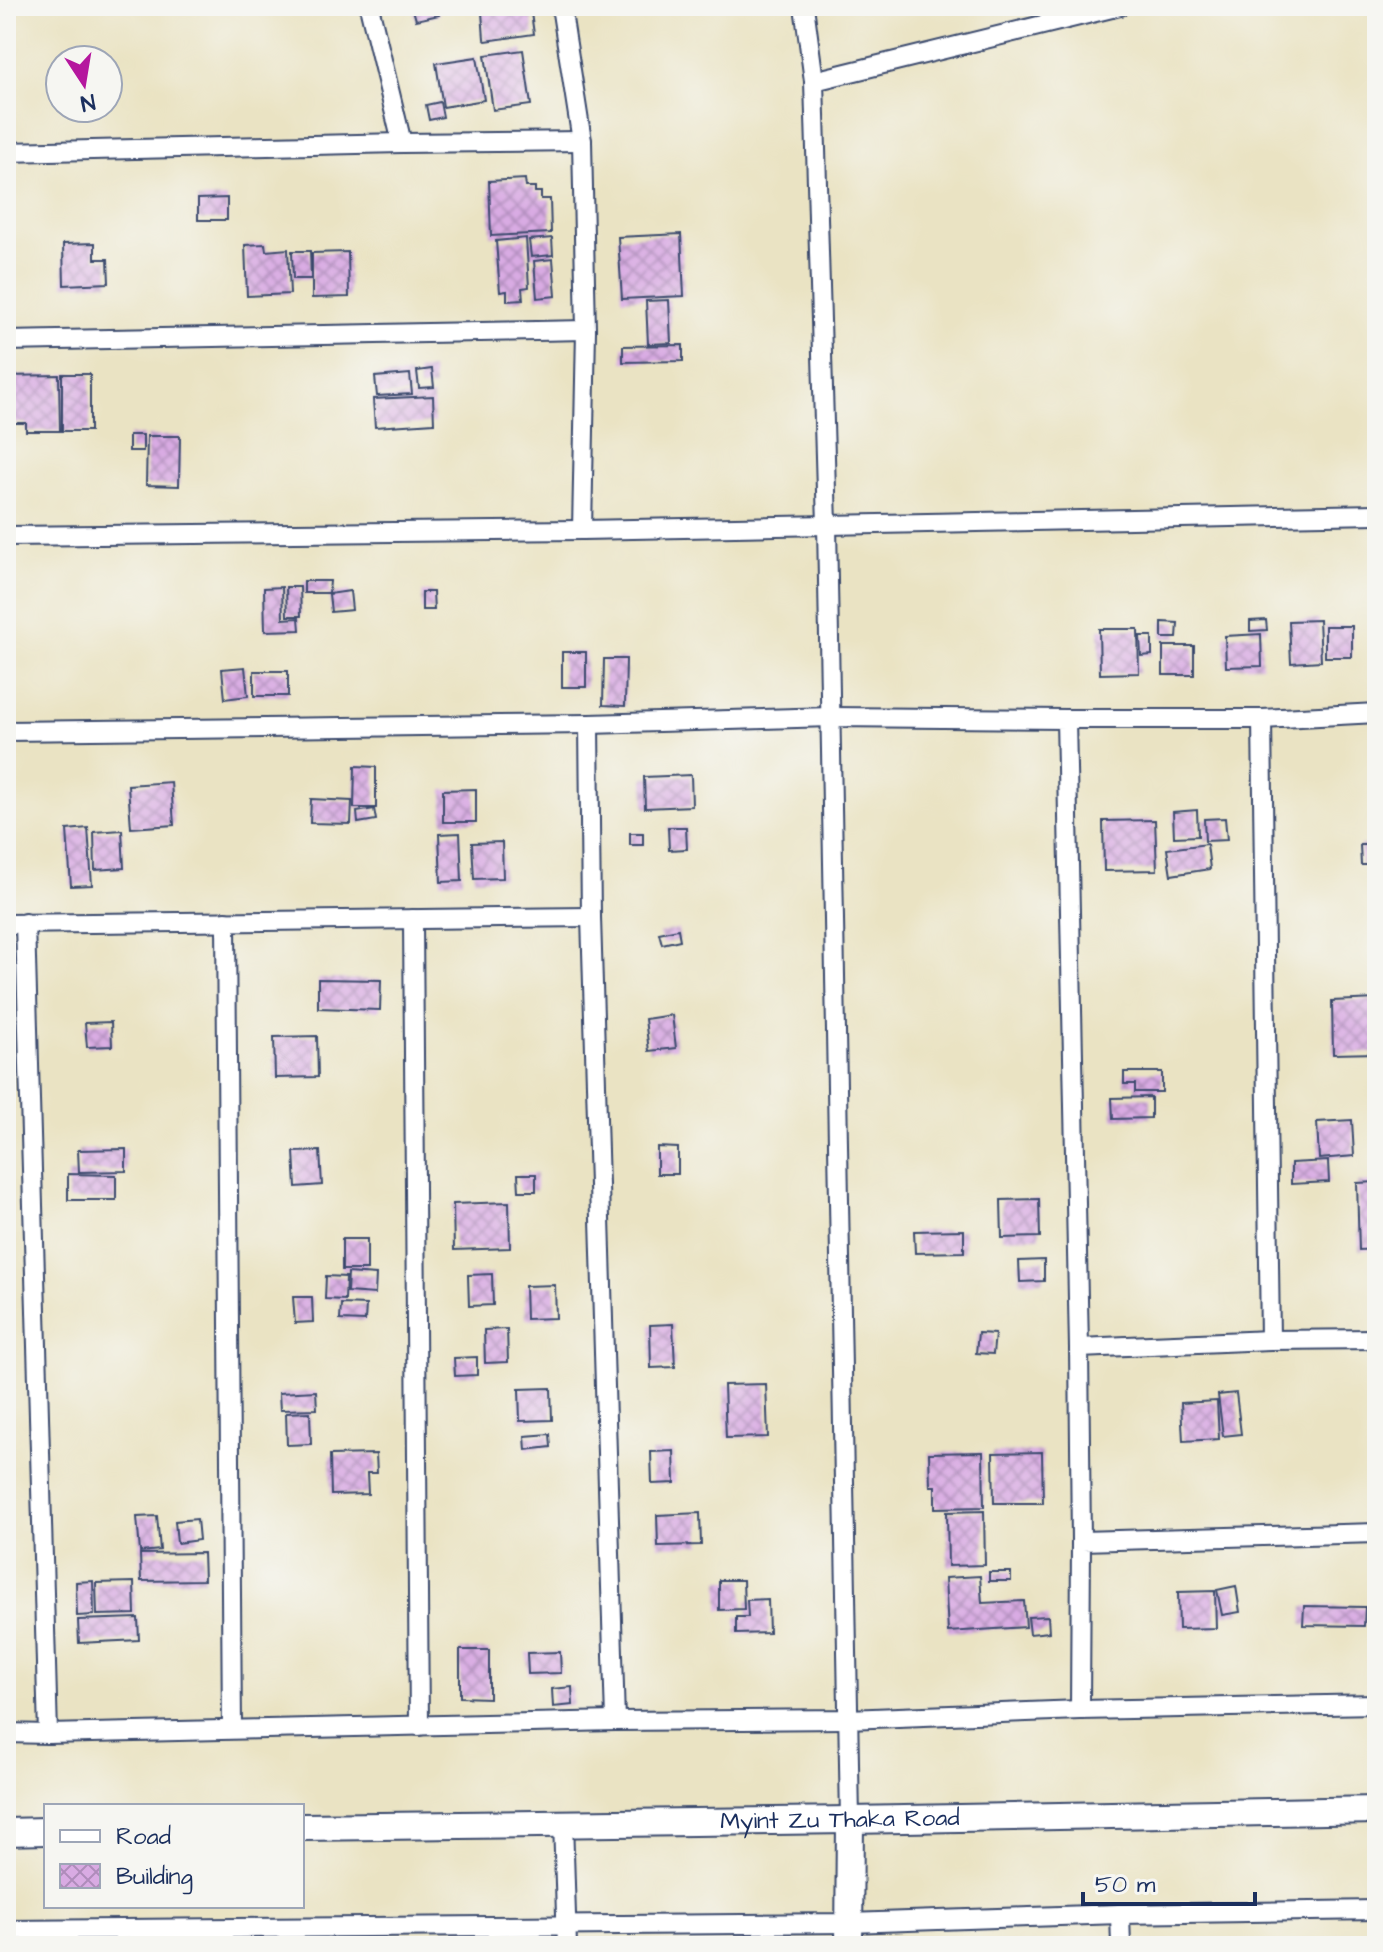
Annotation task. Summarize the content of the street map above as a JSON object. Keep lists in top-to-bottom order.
{
  "streets": {
    "street": ["Myint Zu Thaka Road"]
  },
  "legend": ["Road", "Building"],
  "scale_bar": "50 m",
  "north": "bottom"
}
